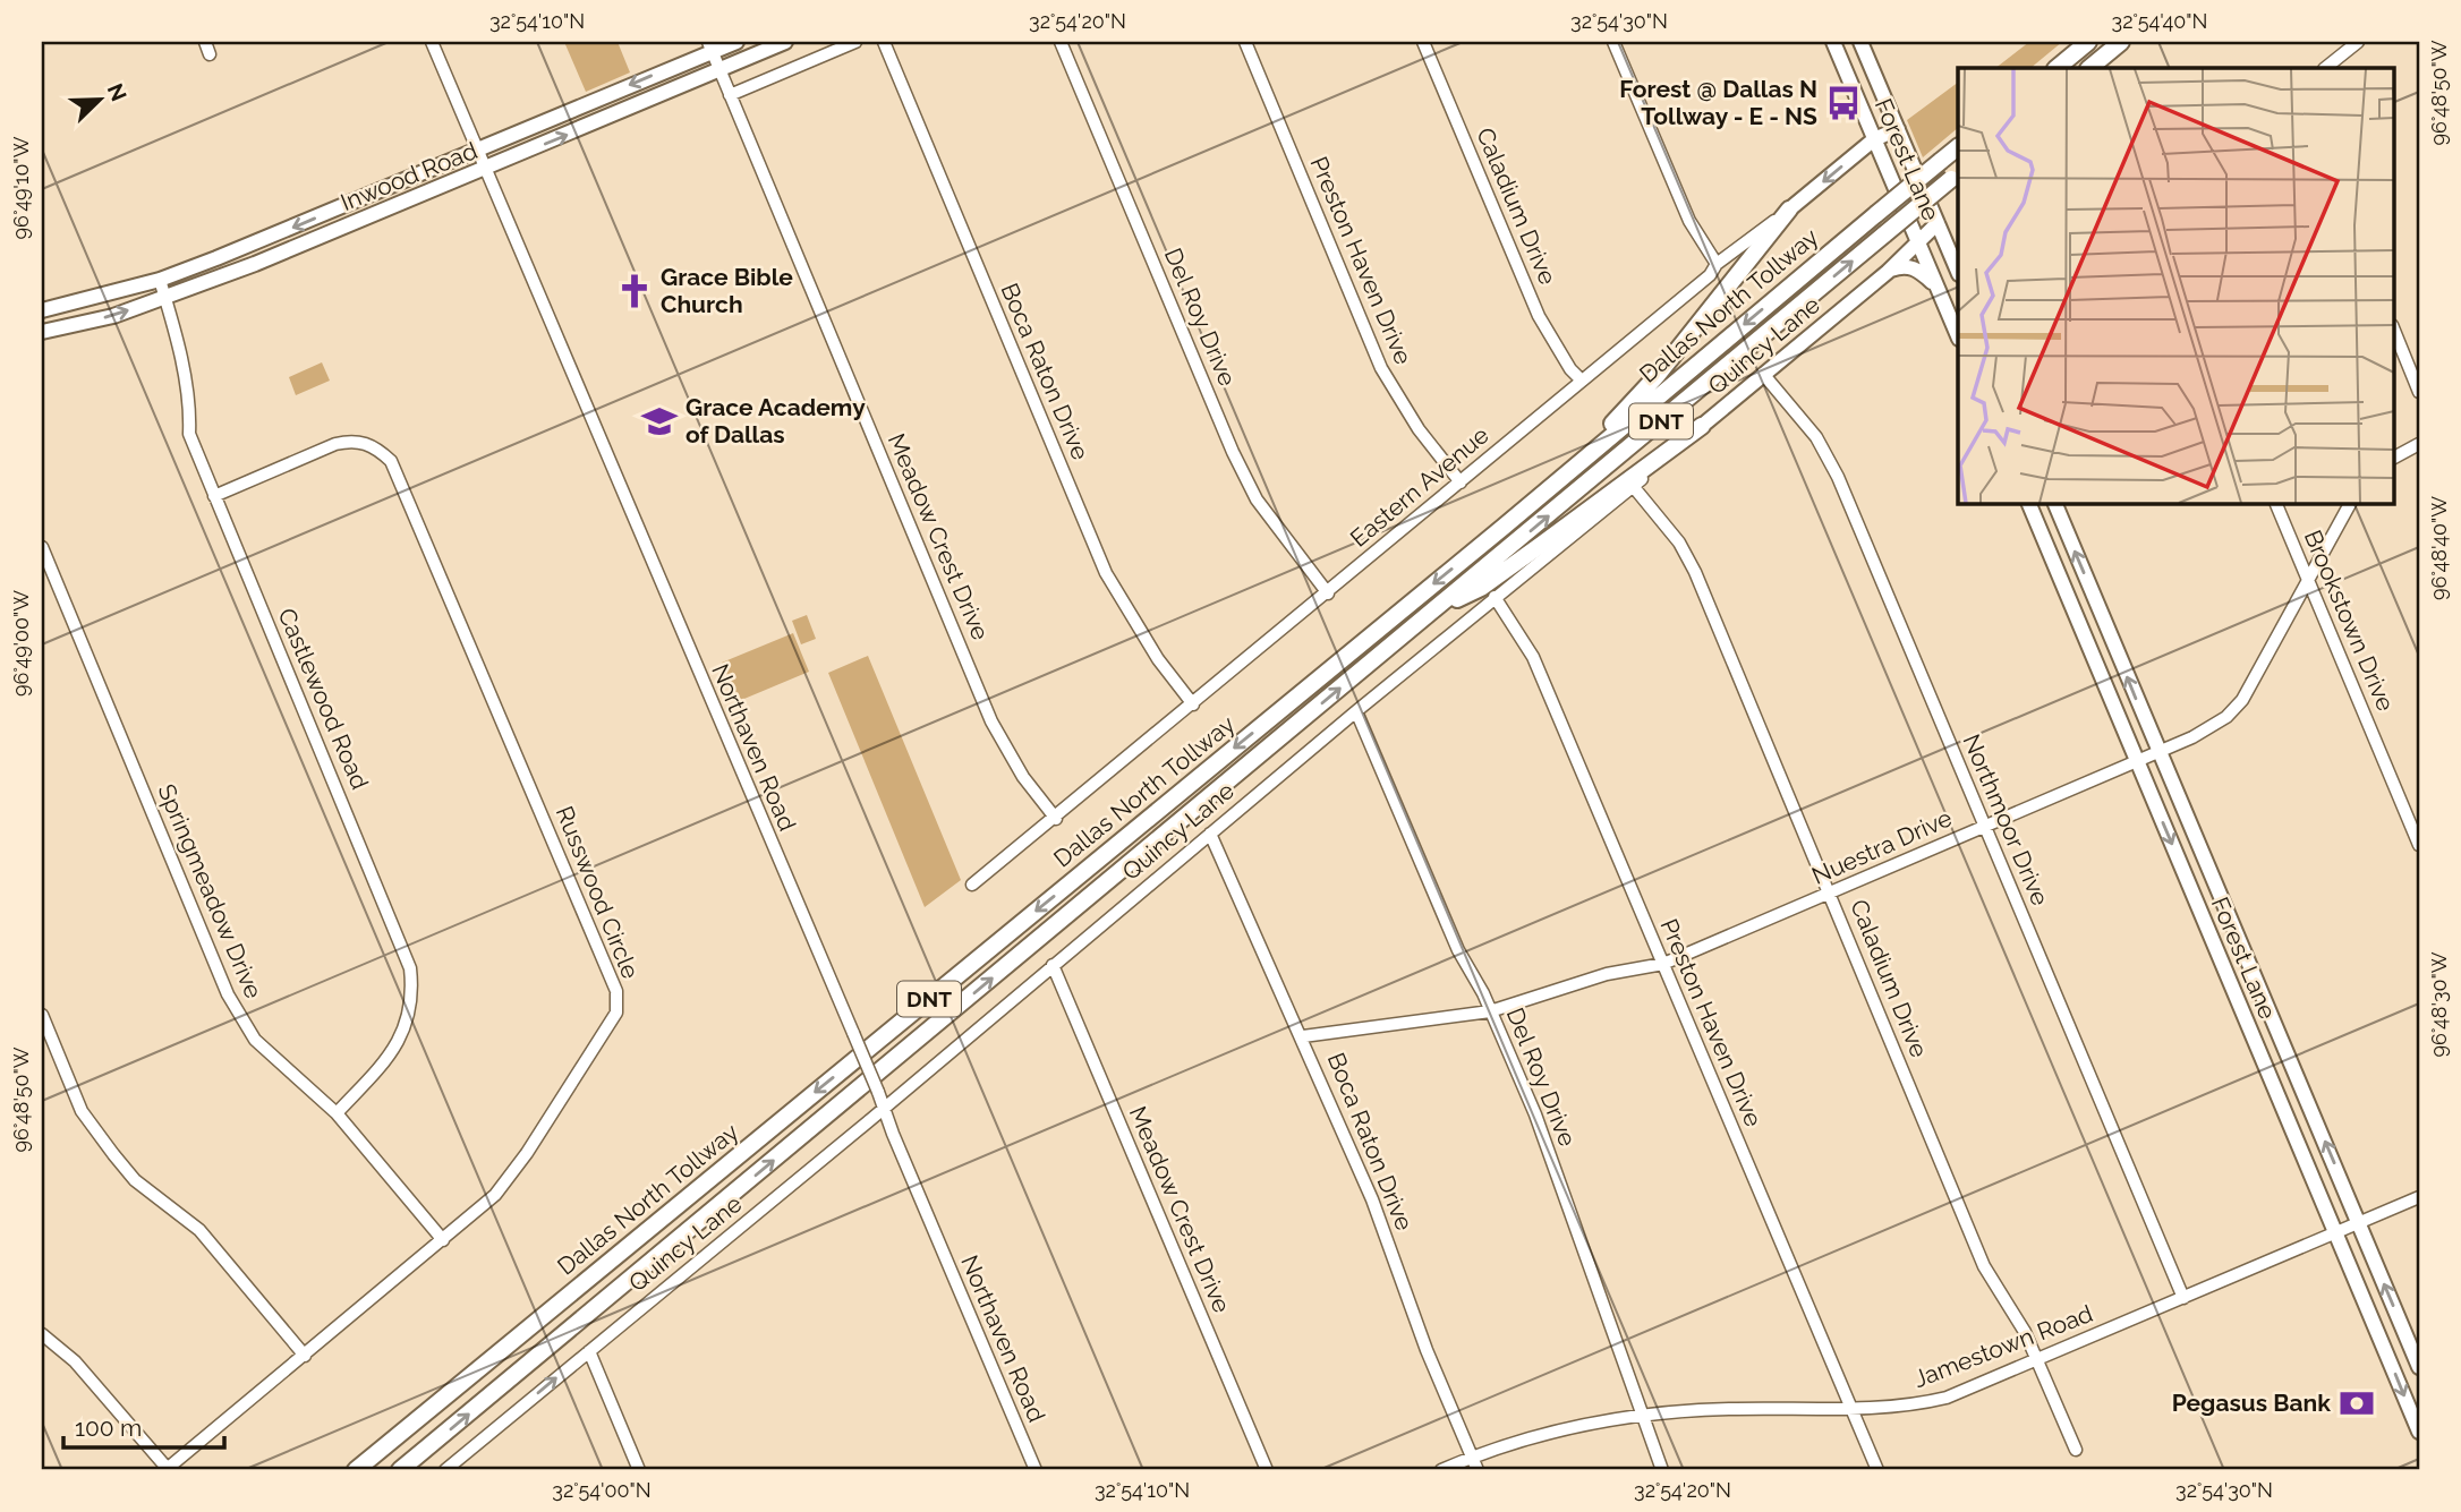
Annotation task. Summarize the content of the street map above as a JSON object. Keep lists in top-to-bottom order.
{
  "streets": {
    "highway": ["Dallas North Tollway", "DNT"],
    "main road": [
      "Forest Lane",
      "Inwood Road",
      "Quincy Lane",
      "Eastern Avenue"
    ],
    "street": [
      "Caladium Drive",
      "Preston Haven Drive",
      "Del Roy Drive",
      "Boca Raton Drive",
      "Meadow Crest Drive",
      "Brookstown Drive",
      "Castlewood Road",
      "Northaven Road",
      "Northmoor Drive",
      "Nuestra Drive",
      "Springmeadow Drive",
      "Russwood Circle",
      "Jamestown Road"
    ]
  },
  "crossings": [
    ["Forest Lane", "Quincy Lane"],
    ["Forest Lane", "Eastern Avenue"],
    ["Forest Lane", "Nuestra Drive"],
    ["Forest Lane", "Jamestown Road"],
    ["Inwood Road", "Meadow Crest Drive"],
    ["Inwood Road", "Castlewood Road"],
    ["Inwood Road", "Northaven Road"],
    ["Caladium Drive", "Quincy Lane"],
    ["Caladium Drive", "Eastern Avenue"],
    ["Caladium Drive", "Nuestra Drive"],
    ["Caladium Drive", "Jamestown Road"],
    ["Preston Haven Drive", "Quincy Lane"],
    ["Preston Haven Drive", "Eastern Avenue"],
    ["Preston Haven Drive", "Nuestra Drive"],
    ["Preston Haven Drive", "Jamestown Road"],
    ["Del Roy Drive", "Quincy Lane"],
    ["Del Roy Drive", "Eastern Avenue"],
    ["Del Roy Drive", "Nuestra Drive"],
    ["Del Roy Drive", "Jamestown Road"],
    ["Quincy Lane", "Boca Raton Drive"],
    ["Quincy Lane", "Meadow Crest Drive"],
    ["Quincy Lane", "Northaven Road"],
    ["Quincy Lane", "Northmoor Drive"],
    ["Boca Raton Drive", "Eastern Avenue"],
    ["Boca Raton Drive", "Nuestra Drive"],
    ["Boca Raton Drive", "Jamestown Road"],
    ["Eastern Avenue", "Meadow Crest Drive"],
    ["Brookstown Drive", "Nuestra Drive"],
    ["Castlewood Road", "Springmeadow Drive"],
    ["Castlewood Road", "Russwood Circle"],
    ["Northmoor Drive", "Nuestra Drive"],
    ["Northmoor Drive", "Jamestown Road"],
    ["Springmeadow Drive", "Russwood Circle"]
  ],
  "places": {
    "bus stop": ["Forest @ Dallas N Tollway - E - NS"],
    "church": ["Grace Bible Church"],
    "school or university": ["Grace Academy of Dallas"],
    "bank": ["Pegasus Bank"]
  },
  "scale_bar": "100 m",
  "north": "top right",
  "coordinates": [
    "32°54'10\"N",
    "32°54'20\"N",
    "32°54'30\"N",
    "32°54'40\"N",
    "96°48'50\"W",
    "96°49'10\"W",
    "96°48'40\"W",
    "96°49'00\"W",
    "96°48'30\"W",
    "32°54'00\"N"
  ]
}
